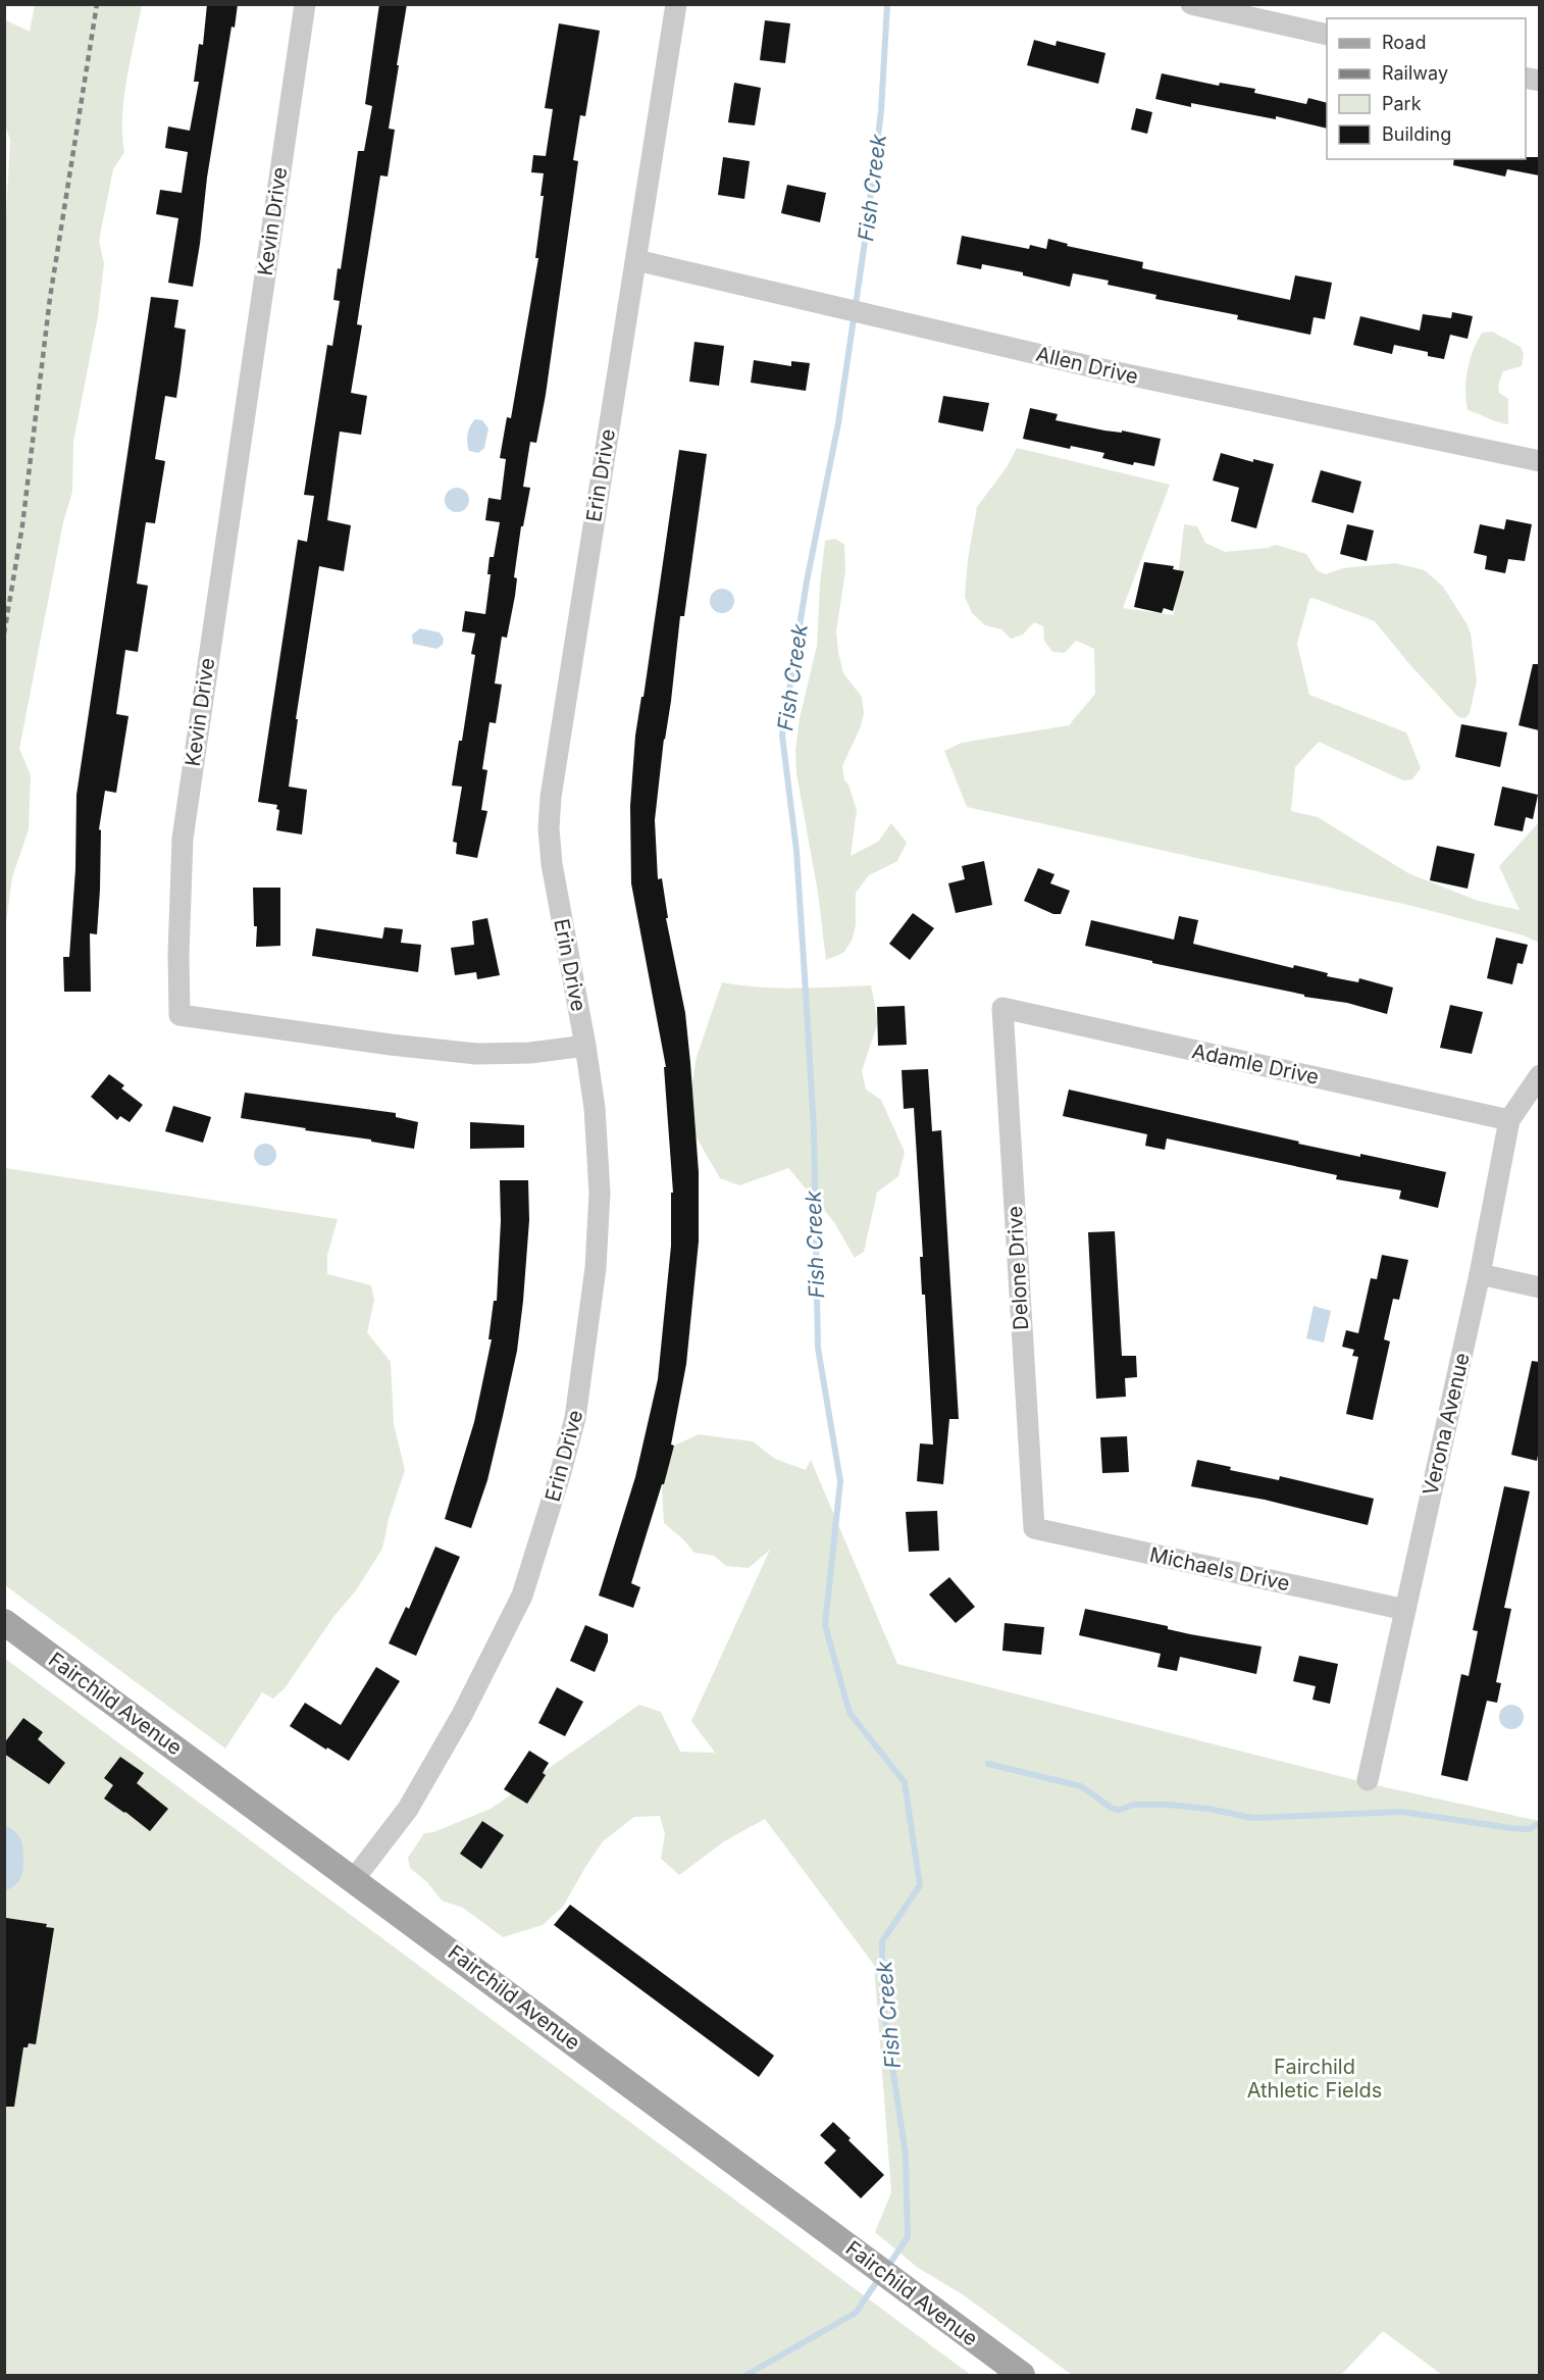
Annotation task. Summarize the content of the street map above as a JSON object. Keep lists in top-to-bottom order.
{
  "streets": {
    "main road": ["Fairchild Avenue"],
    "street": [
      "Kevin Drive",
      "Allen Drive",
      "Erin Drive",
      "Adamle Drive",
      "Delone Drive",
      "Verona Avenue",
      "Michaels Drive"
    ]
  },
  "crossings": [
    ["Kevin Drive", "Erin Drive"],
    ["Allen Drive", "Erin Drive"],
    ["Erin Drive", "Fairchild Avenue"],
    ["Adamle Drive", "Delone Drive"],
    ["Adamle Drive", "Verona Avenue"],
    ["Delone Drive", "Michaels Drive"],
    ["Verona Avenue", "Michaels Drive"]
  ],
  "water": ["Fish Creek"],
  "parks": ["Fairchild Athletic Fields"],
  "legend": [
    "Road",
    "Railway",
    "Park",
    "Building"
  ]
}
